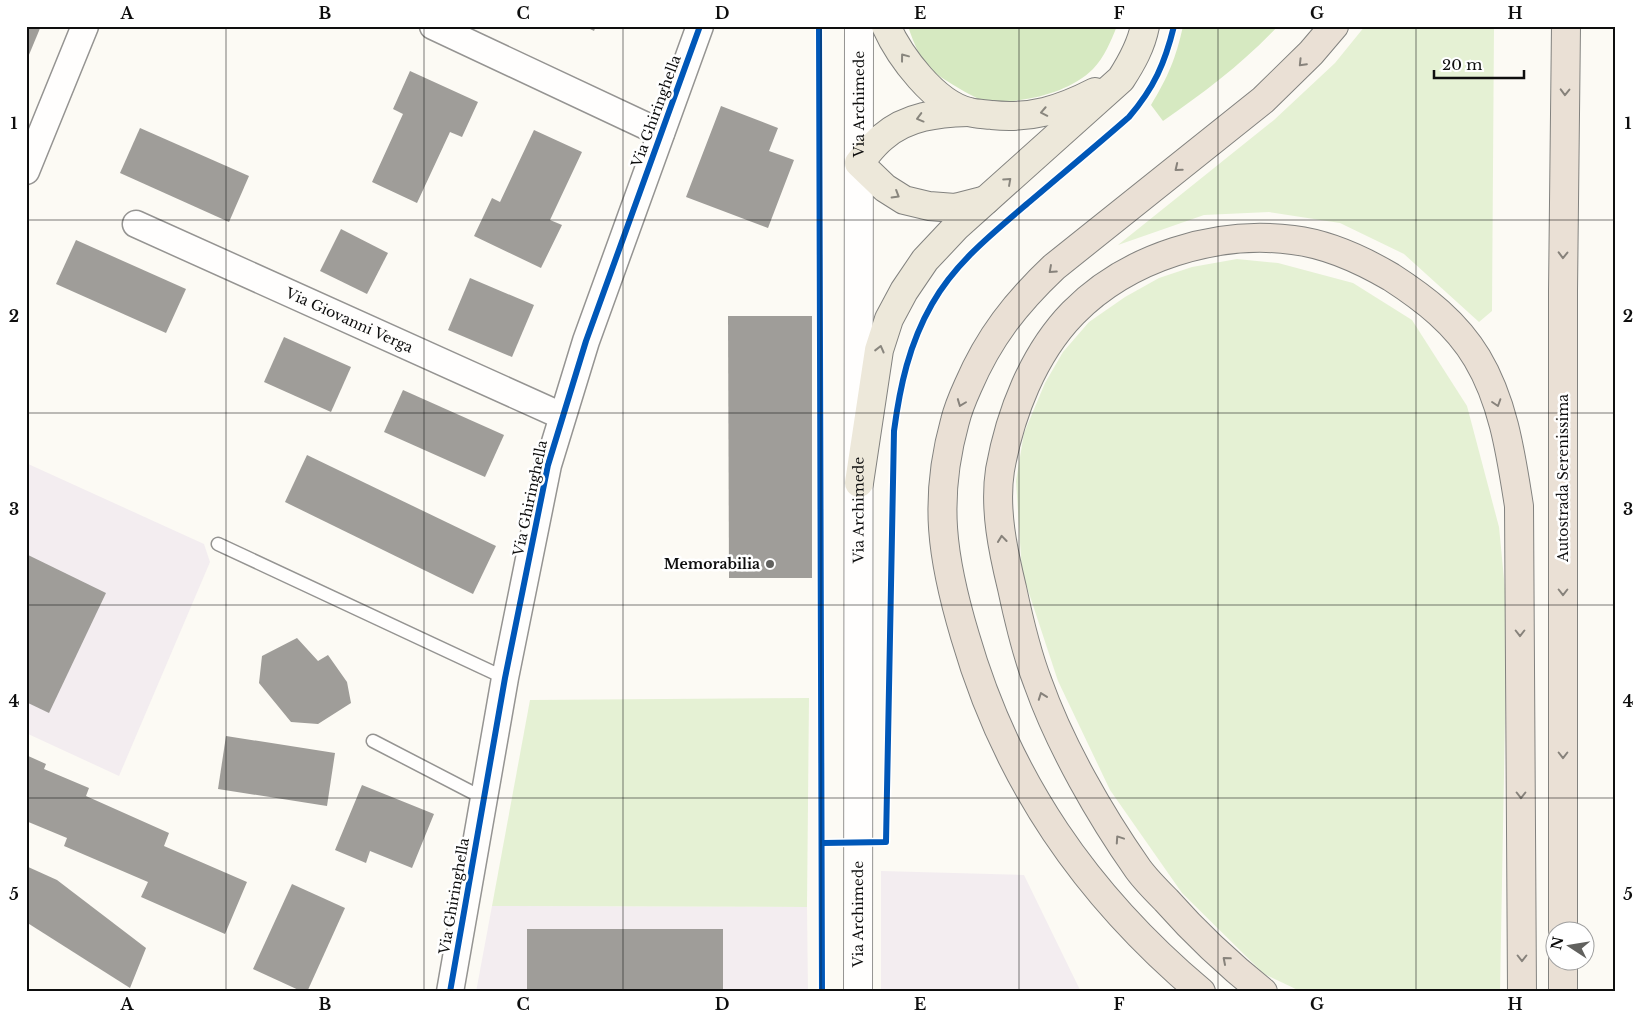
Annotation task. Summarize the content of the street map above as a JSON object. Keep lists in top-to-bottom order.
{
  "streets": {
    "highway": ["Autostrada Serenissima"],
    "street": ["Via Archimede", "Via Ghiringhella", "Via Giovanni Verga"]
  },
  "crossings": [
    ["Via Ghiringhella", "Via Giovanni Verga"]
  ],
  "one_way": ["Autostrada Serenissima"],
  "places": ["Memorabilia"],
  "scale_bar": "20 m",
  "north": "left",
  "grid": {
    "columns": [
      "A",
      "B",
      "C",
      "D",
      "E",
      "F",
      "G",
      "H"
    ],
    "rows": [
      "1",
      "2",
      "3",
      "4",
      "5"
    ]
  }
}
